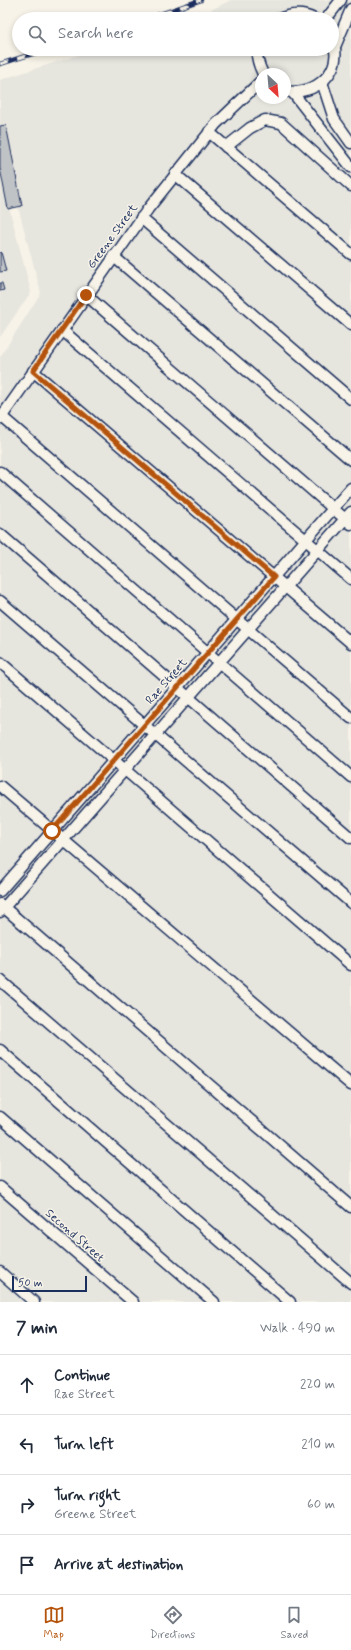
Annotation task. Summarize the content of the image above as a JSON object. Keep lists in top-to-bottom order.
{
  "streets": {
    "street": ["Greene Street", "Rae Street", "Second Street"]
  },
  "scale_bar": "50 m",
  "north": "bottom right",
  "page": {
    "search": "Search here",
    "scale": "50 m",
    "heading": ["7 min", "Walk · 490 m"],
    "list": [
      ["Continue", "Rae Street", "220 m"],
      ["Turn left", "210 m"],
      ["Turn right", "Greene Street", "60 m"],
      "Arrive at destination"
    ],
    "nav": ["Map", "Directions", "Saved"]
  }
}
